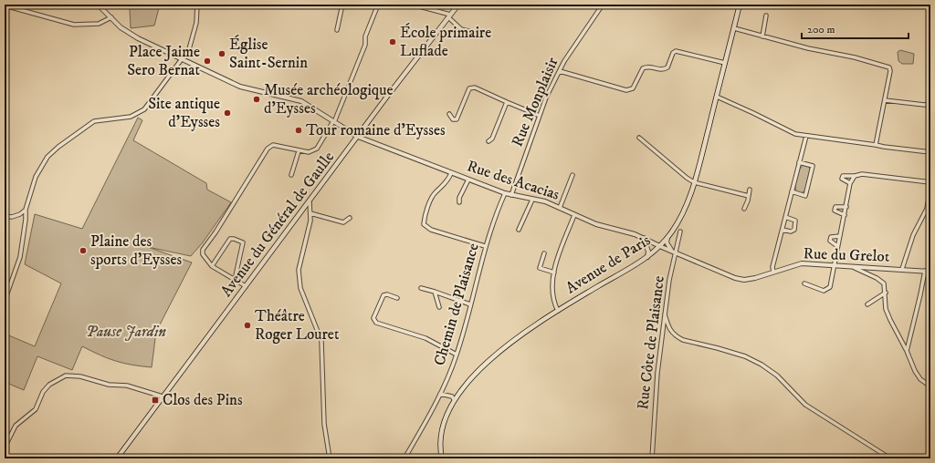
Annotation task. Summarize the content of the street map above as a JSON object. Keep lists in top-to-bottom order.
{
  "streets": {
    "main road": ["Avenue du Général de Gaulle", "Avenue de Paris"],
    "street": [
      "Rue Monplaisir",
      "Rue des Acacias",
      "Rue du Grelot",
      "Chemin de Plaisance",
      "Rue Côte de Plaisance"
    ]
  },
  "crossings": [
    ["Rue Monplaisir", "Rue des Acacias"],
    ["Rue des Acacias", "Avenue du Général de Gaulle"],
    ["Rue des Acacias", "Rue du Grelot"],
    ["Rue des Acacias", "Avenue de Paris"],
    ["Rue des Acacias", "Chemin de Plaisance"],
    ["Rue du Grelot", "Avenue de Paris"],
    ["Rue du Grelot", "Rue Côte de Plaisance"]
  ],
  "parks": ["Pause Jardin"],
  "places": {
    "other": [
      "École primaire Luflade",
      "Église Saint-Sernin",
      "Place Jaime Sero Bernat",
      "Musée archéologique d'Eysses",
      "Site antique d'Eysses",
      "Tour romaine d'Eysses",
      "Plaine des sports d'Eysses",
      "Théâtre Roger Louret"
    ],
    "transit": ["Clos des Pins"]
  },
  "scale_bar": "200 m"
}
